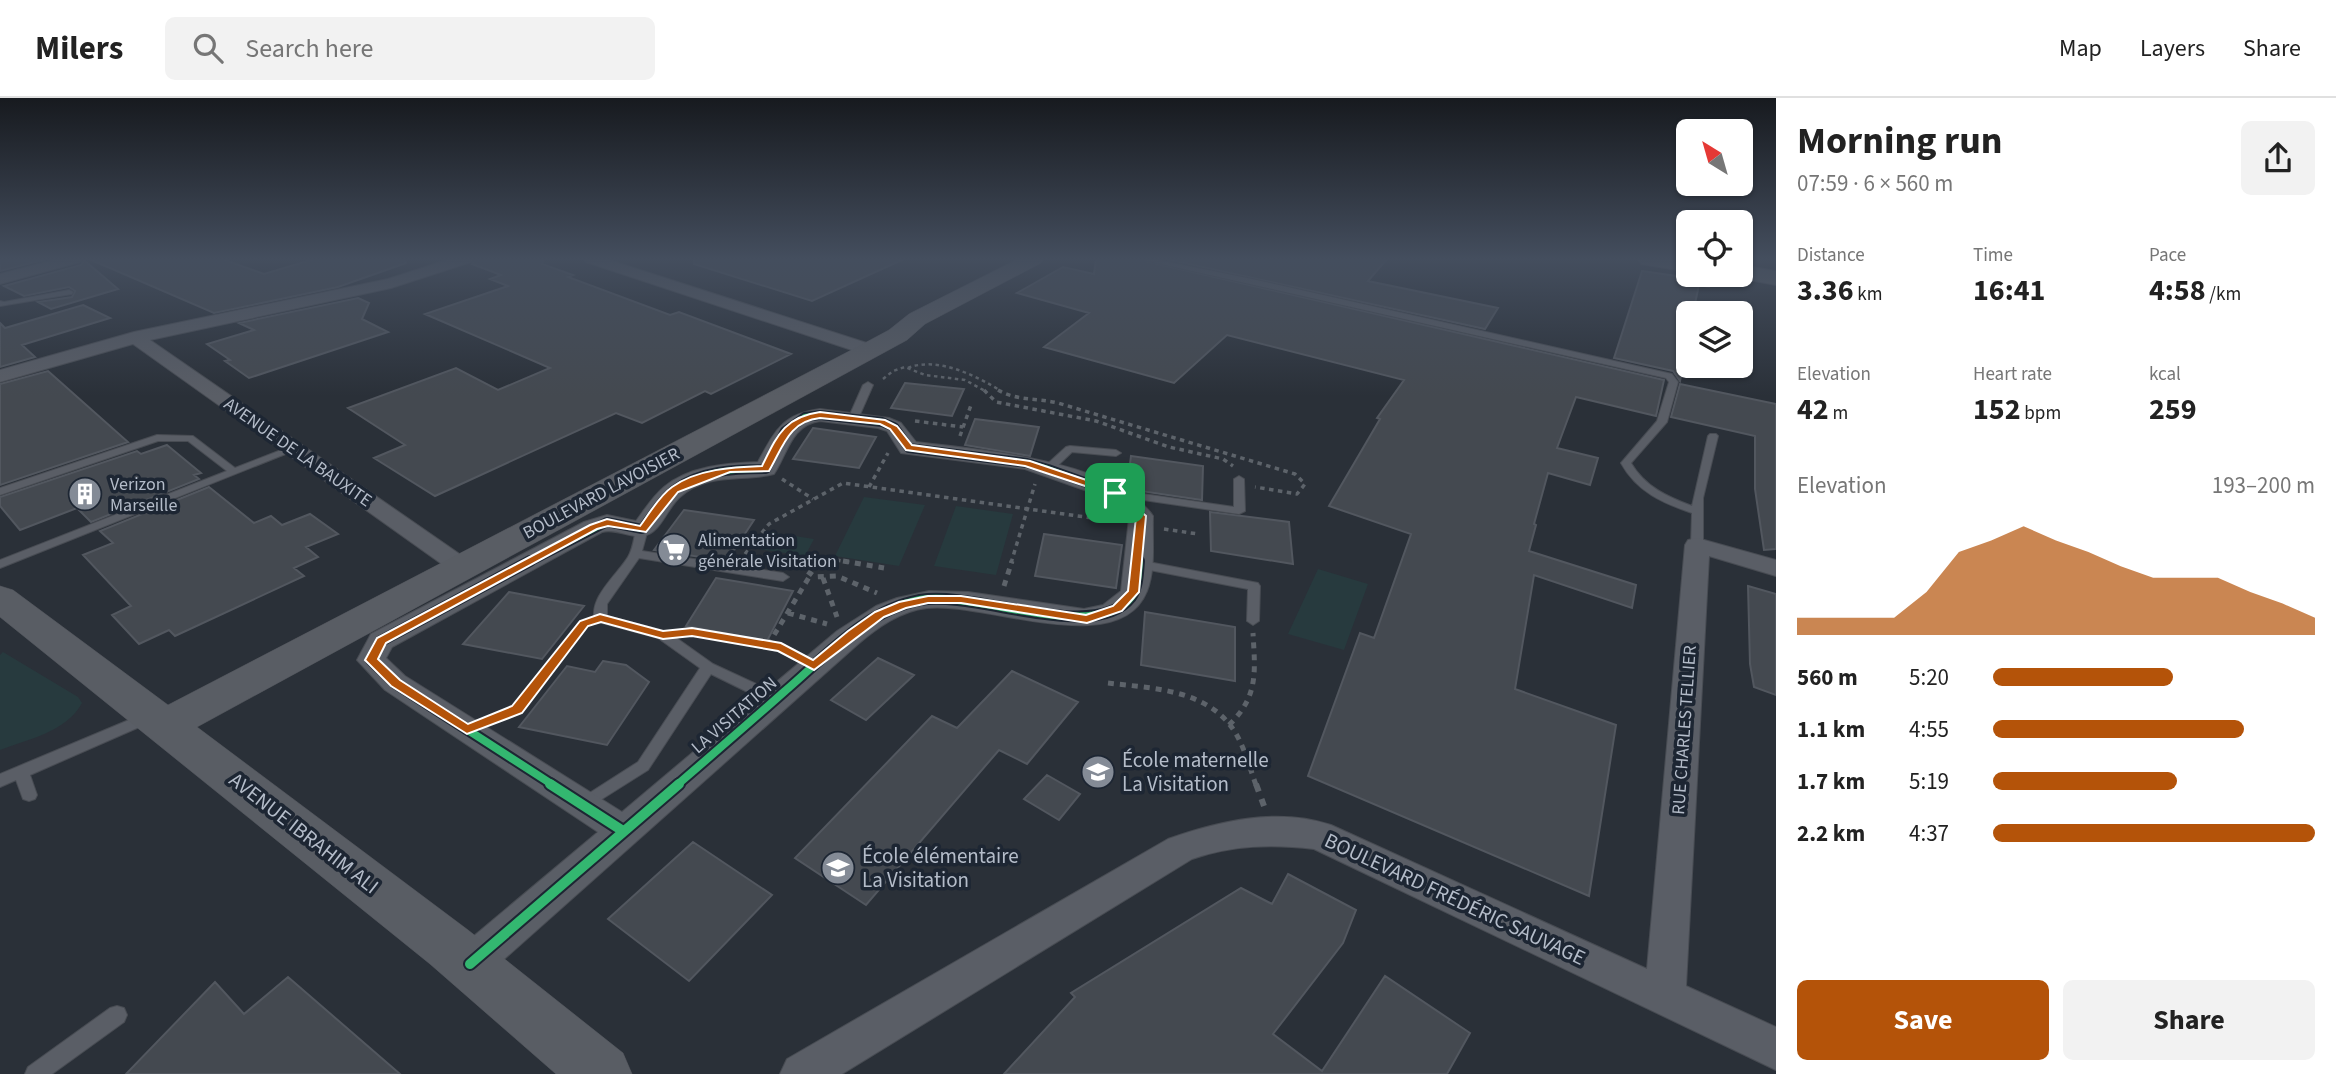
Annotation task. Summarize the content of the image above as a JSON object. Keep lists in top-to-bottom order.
{
  "streets": {
    "street": [
      "AVENUE DE LA BAUXITE",
      "BOULEVARD LAVOISIER",
      "LA VISITATION",
      "RUE CHARLES TELLIER",
      "AVENUE IBRAHIM ALI",
      "BOULEVARD FRÉDÉRIC SAUVAGE"
    ]
  },
  "crossings": [
    ["AVENUE DE LA BAUXITE", "BOULEVARD LAVOISIER"],
    ["BOULEVARD LAVOISIER", "AVENUE IBRAHIM ALI"],
    ["LA VISITATION", "AVENUE IBRAHIM ALI"],
    ["RUE CHARLES TELLIER", "BOULEVARD FRÉDÉRIC SAUVAGE"]
  ],
  "places": {
    "building": ["Verizon Marseille"],
    "supermarket": ["Alimentation générale Visitation"],
    "school or university": ["École maternelle La Visitation", "École élémentaire La Visitation"]
  },
  "north": "top left",
  "page": {
    "header": "Milers",
    "search": "Search here",
    "nav": ["Map", "Layers", "Share"],
    "heading": ["Morning run", "07:59 · 6 × 560 m"],
    "stats": [
      ["Distance", "3.36 km"],
      ["Time", "16:41"],
      ["Pace", "4:58 /km"],
      ["Elevation", "42 m"],
      ["Heart rate", "152 bpm"],
      ["kcal", "259"]
    ],
    "chart": ["Elevation", "193–200 m"],
    "list": [
      {
        "name": "560 m",
        "note": "5:20"
      },
      {
        "name": "1.1 km",
        "note": "4:55"
      },
      {
        "name": "1.7 km",
        "note": "5:19"
      },
      {
        "name": "2.2 km",
        "note": "4:37"
      }
    ],
    "buttons": ["Save", "Share"]
  }
}
